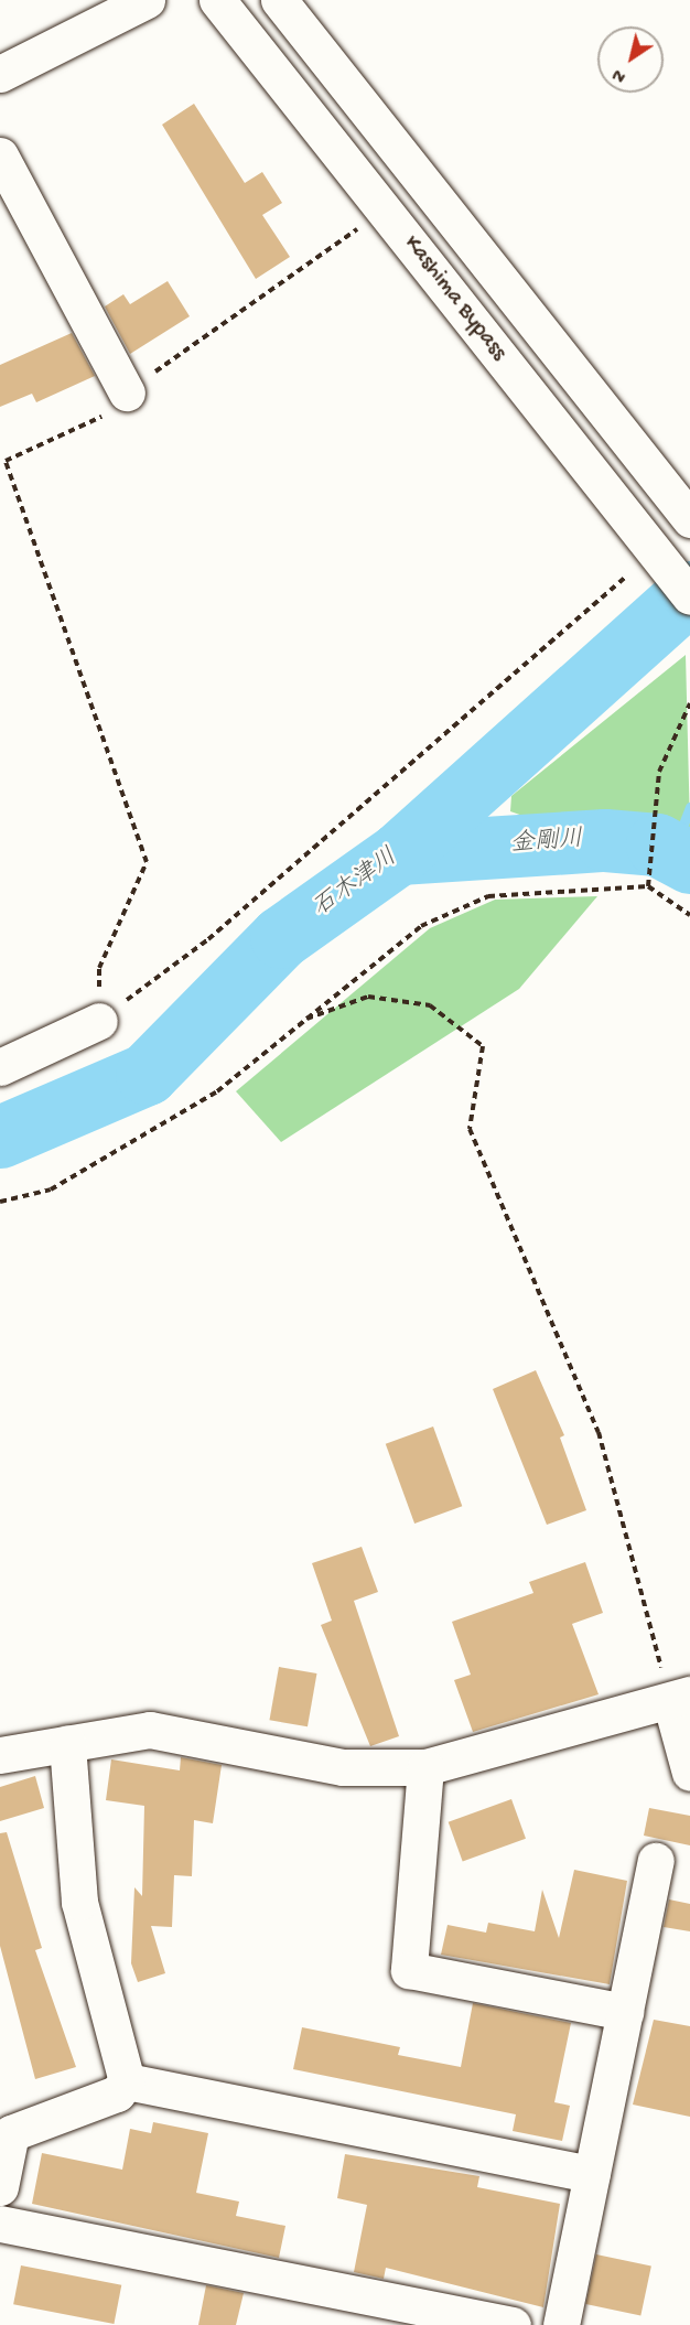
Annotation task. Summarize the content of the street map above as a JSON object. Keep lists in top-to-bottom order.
{
  "streets": {
    "main road": ["Kashima Bypass"]
  },
  "water": ["金剛川", "石木津川"],
  "north": "bottom left"
}
